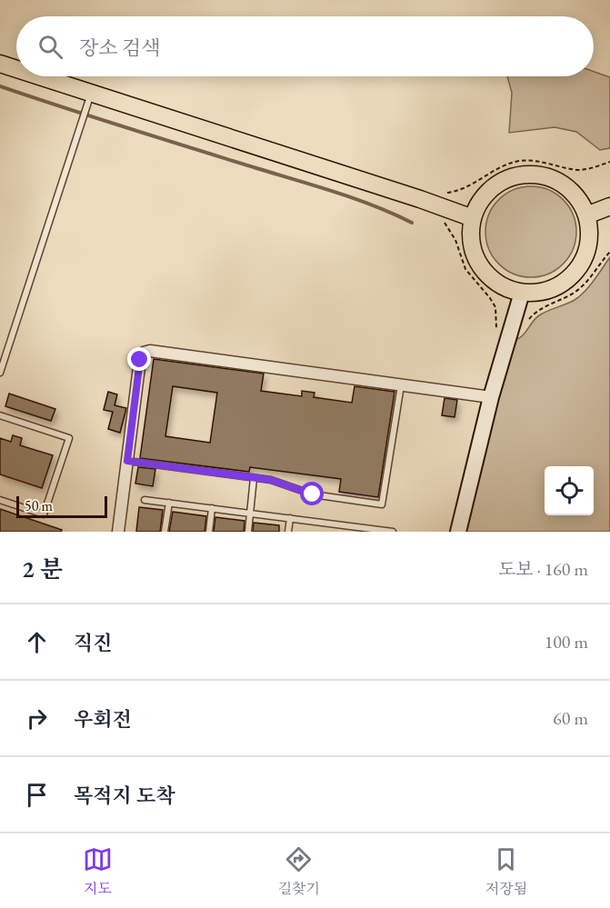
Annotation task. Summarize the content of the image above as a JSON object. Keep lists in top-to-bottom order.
{
  "scale_bar": "50 m",
  "page": {
    "search": "장소 검색",
    "scale": "50 m",
    "heading": ["2 분", "도보 · 160 m"],
    "list": [
      ["직진", "100 m"],
      ["우회전", "60 m"],
      "목적지 도착"
    ],
    "nav": ["지도", "길찾기", "저장됨"]
  }
}
